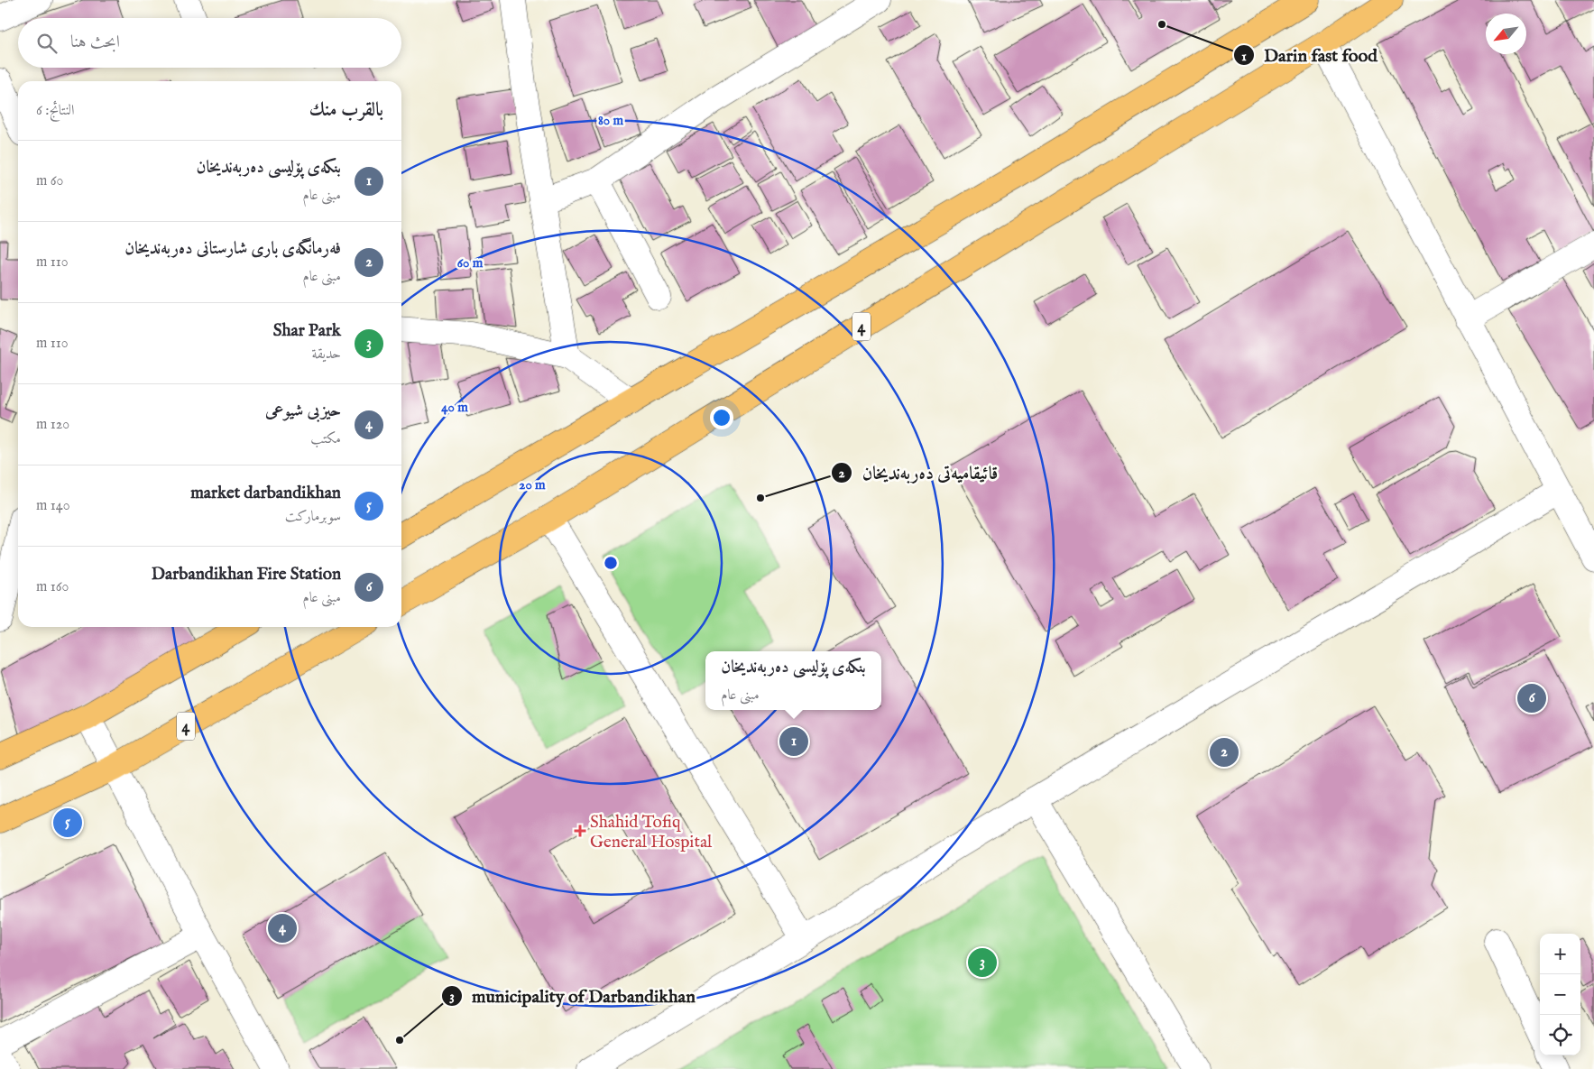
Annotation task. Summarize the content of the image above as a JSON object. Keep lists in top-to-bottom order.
{
  "streets": {
    "highway": ["4"]
  },
  "places": {
    "other": ["Darin fast food", "قائیقامیەتی دەربەندیخان", "municipality of Darbandikhan"],
    "health": ["Shahid Tofiq General Hospital"]
  },
  "north": "bottom left",
  "page": {
    "search": "ابحث هنا",
    "heading": ["بالقرب منك", "النتائج: 6"],
    "list": [
      {
        "mark": "1",
        "name": "بنکەی پۆلیسی دەربەندیخان",
        "note": "مبنى عام",
        "value": "60 m"
      },
      {
        "mark": "2",
        "name": "فەرمانگەی باری شارستانی دەربەندیخان",
        "note": "مبنى عام",
        "value": "110 m"
      },
      {
        "mark": "3",
        "name": "Shar Park",
        "note": "حديقة",
        "value": "110 m"
      },
      {
        "mark": "4",
        "name": "حیزبی شیوعی",
        "note": "مكتب",
        "value": "120 m"
      },
      {
        "mark": "5",
        "name": "market darbandikhan",
        "note": "سوبرماركت",
        "value": "140 m"
      },
      {
        "mark": "6",
        "name": "Darbandikhan Fire Station",
        "note": "مبنى عام",
        "value": "160 m"
      }
    ],
    "popup": ["بنکەی پۆلیسی دەربەندیخان", "مبنى عام"],
    "pins": [
      "6",
      "1",
      "2",
      "5",
      "4",
      "3"
    ],
    "map_buttons": ["+", "−"]
  },
  "rings": [
    "80 m",
    "60 m",
    "40 m",
    "20 m"
  ]
}
